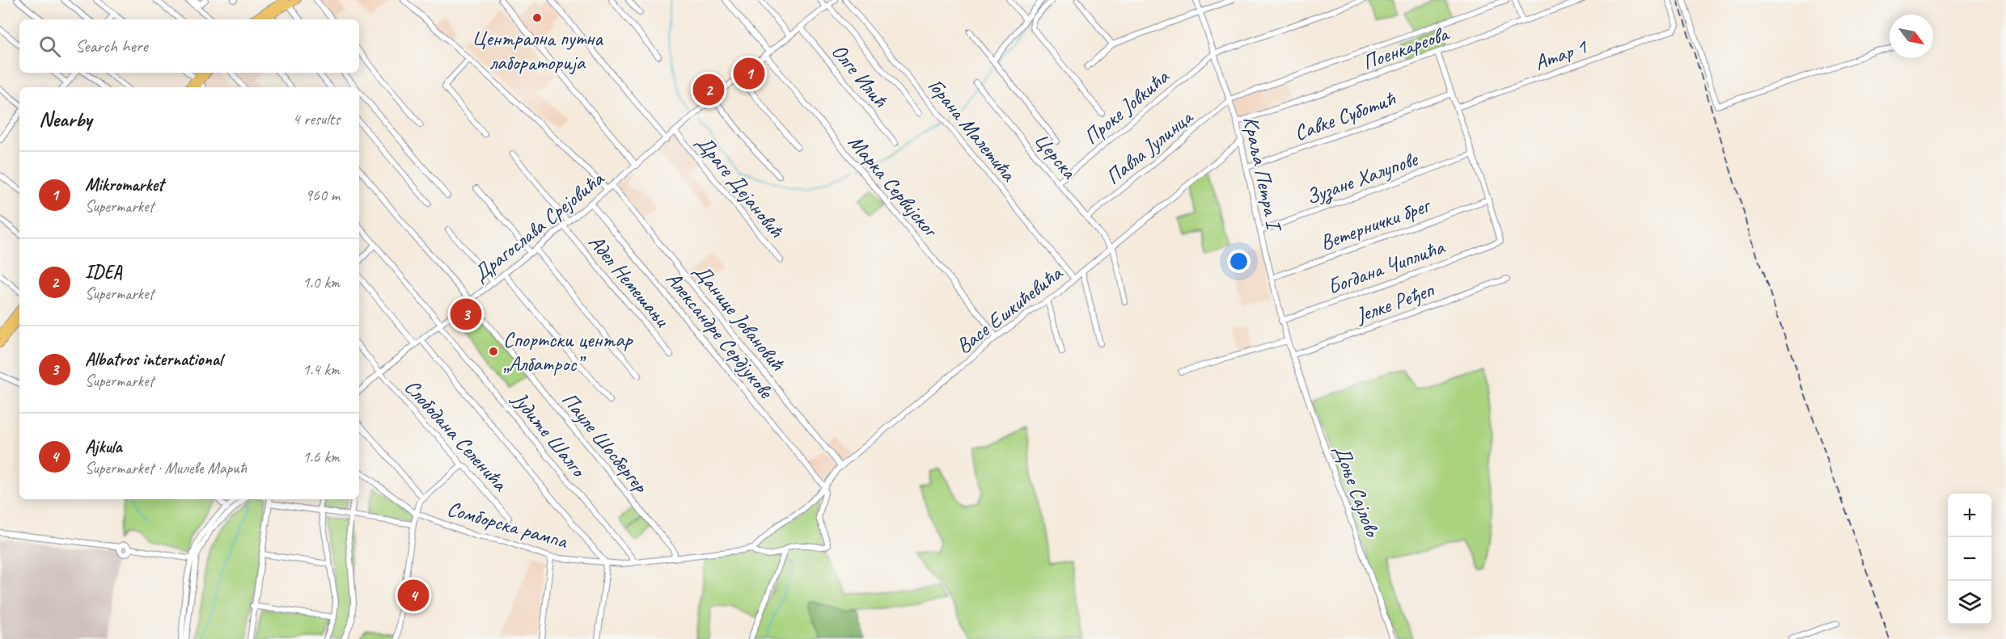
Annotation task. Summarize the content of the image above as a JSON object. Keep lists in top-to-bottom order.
{
  "streets": {
    "street": [
      "Поенкареова",
      "Атар 1",
      "Олге Илић",
      "Проке Јовкића",
      "Савке Суботић",
      "Горана Малетића",
      "Павла Јулинца",
      "Церска",
      "Краља Петра I",
      "Зузане Халупове",
      "Марка Сервијског",
      "Драге Дејановић",
      "Ветернички брег",
      "Драгослава Срејовића",
      "Богдана Чиплића",
      "Адел Немешањи",
      "Јелке Ређеп",
      "Васе Ешкићевића",
      "Данице Јовановић",
      "Александре Сердјукове",
      "Јудите Шалго",
      "Слободана Селенића",
      "Пауле Шосбергер",
      "Доње Сајлово",
      "Сомборска рампа"
    ]
  },
  "crossings": [
    ["Поенкареова", "Краља Петра I"],
    ["Олге Илић", "Драгослава Срејовића"],
    ["Проке Јовкића", "Церска"],
    ["Проке Јовкића", "Краља Петра I"],
    ["Савке Суботић", "Краља Петра I"],
    ["Горана Малетића", "Васе Ешкићевића"],
    ["Павла Јулинца", "Церска"],
    ["Павла Јулинца", "Краља Петра I"],
    ["Церска", "Васе Ешкићевића"],
    ["Краља Петра I", "Зузане Халупове"],
    ["Краља Петра I", "Ветернички брег"],
    ["Краља Петра I", "Богдана Чиплића"],
    ["Краља Петра I", "Јелке Ређеп"],
    ["Краља Петра I", "Васе Ешкићевића"],
    ["Краља Петра I", "Доње Сајлово"],
    ["Марка Сервијског", "Драгослава Срејовића"],
    ["Марка Сервијског", "Васе Ешкићевића"],
    ["Драге Дејановић", "Драгослава Срејовића"],
    ["Ветернички брег", "Богдана Чиплића"],
    ["Драгослава Срејовића", "Адел Немешањи"],
    ["Драгослава Срејовића", "Данице Јовановић"],
    ["Драгослава Срејовића", "Александре Сердјукове"],
    ["Драгослава Срејовића", "Јудите Шалго"],
    ["Драгослава Срејовића", "Слободана Селенића"],
    ["Драгослава Срејовића", "Пауле Шосбергер"],
    ["Јелке Ређеп", "Доње Сајлово"],
    ["Васе Ешкићевића", "Данице Јовановић"],
    ["Васе Ешкићевића", "Александре Сердјукове"],
    ["Васе Ешкићевића", "Сомборска рампа"],
    ["Јудите Шалго", "Сомборска рампа"],
    ["Пауле Шосбергер", "Сомборска рампа"]
  ],
  "places": ["Централна путна лабораторија", "Спортски центар „Албатрос”"],
  "north": "bottom right",
  "page": {
    "search": "Search here",
    "pins": [
      "1",
      "2",
      "3",
      "4"
    ],
    "heading": ["Nearby", "4 results"],
    "list": [
      {
        "mark": "1",
        "name": "Mikromarket",
        "note": "Supermarket",
        "value": "960 m"
      },
      {
        "mark": "2",
        "name": "IDEA",
        "note": "Supermarket",
        "value": "1.0 km"
      },
      {
        "mark": "3",
        "name": "Albatros international",
        "note": "Supermarket",
        "value": "1.4 km"
      },
      {
        "mark": "4",
        "name": "Ajkula",
        "note": "Supermarket · Милеве Марић",
        "value": "1.6 km"
      }
    ],
    "map_buttons": ["+", "−"]
  }
}
